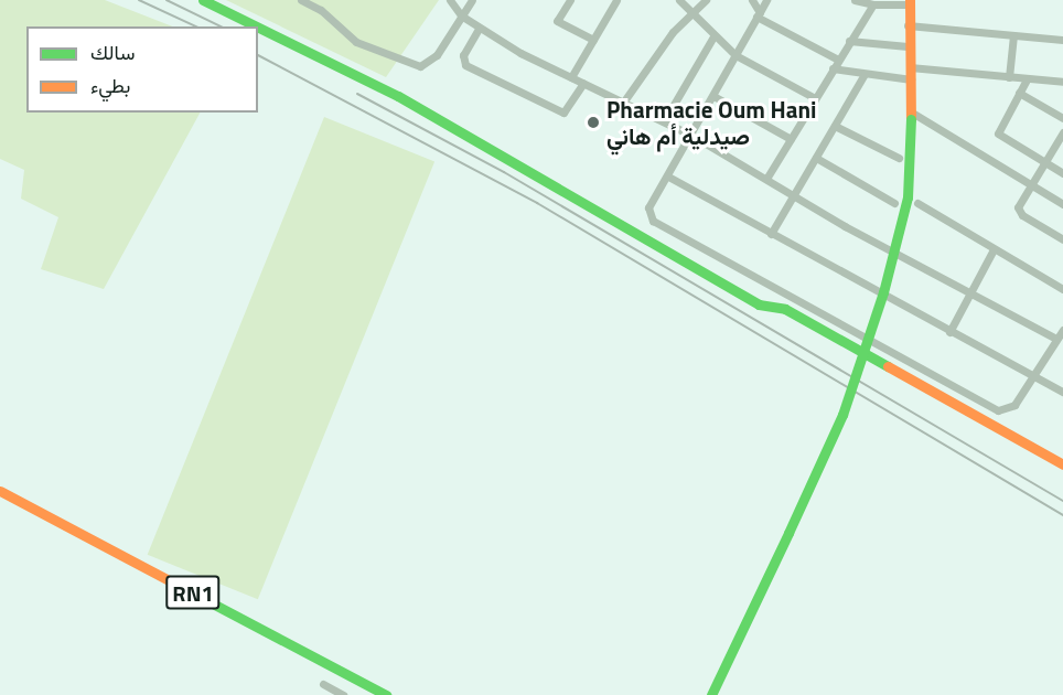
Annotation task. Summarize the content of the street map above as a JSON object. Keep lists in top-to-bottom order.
{
  "streets": {
    "street": ["RN1"]
  },
  "places": ["Pharmacie Oum Hani صيدلية أم هاني"],
  "legend": ["سالك", "بطيء"]
}
